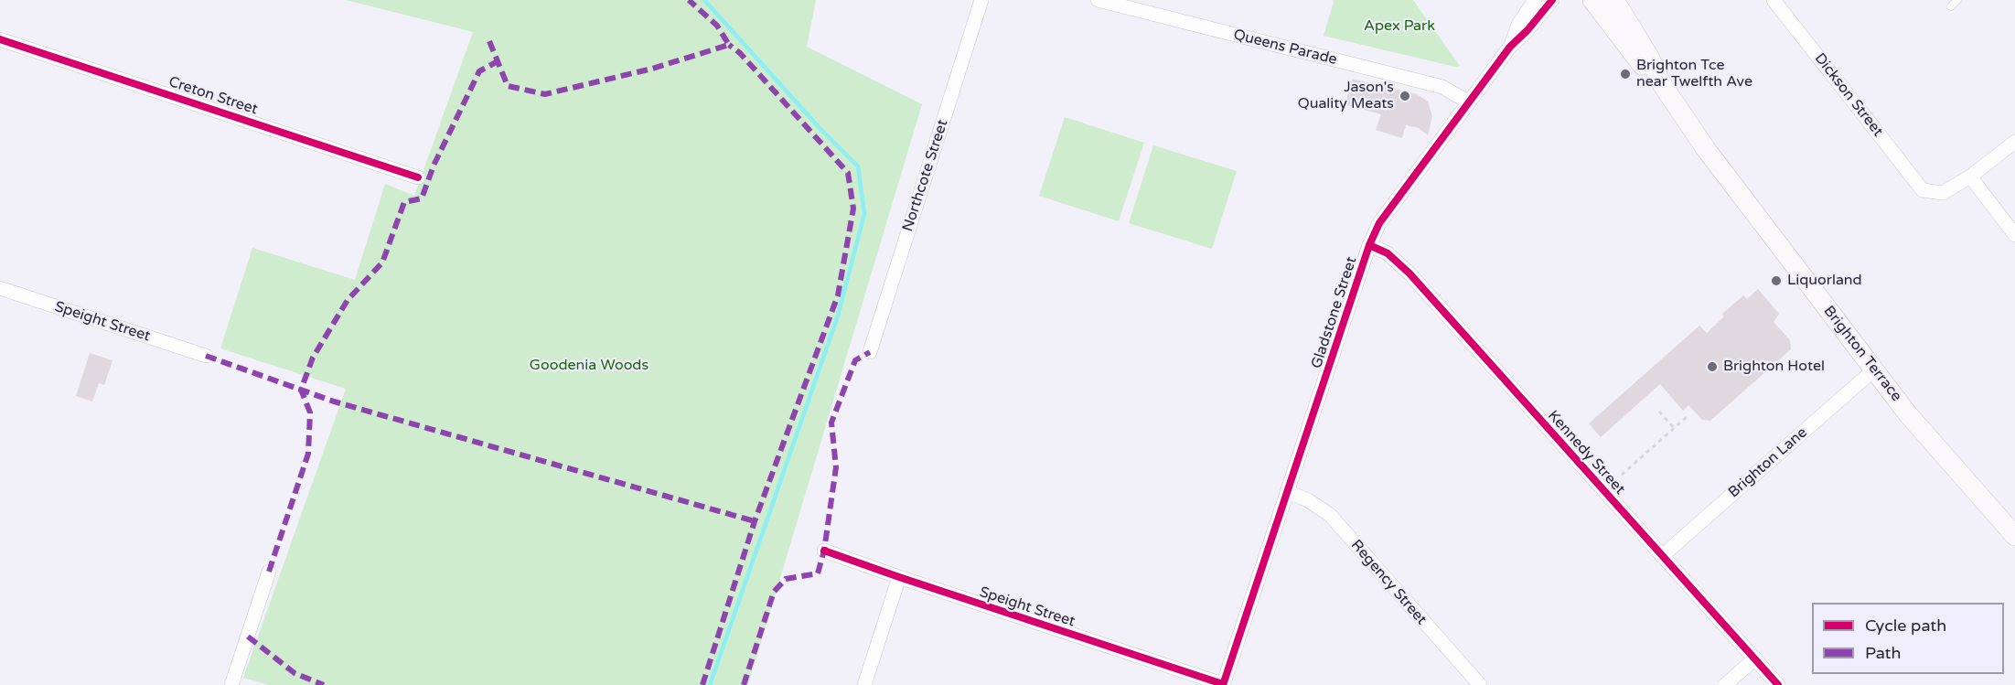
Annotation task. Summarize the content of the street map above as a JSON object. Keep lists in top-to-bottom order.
{
  "streets": {
    "main road": ["Brighton Terrace"],
    "street": [
      "Queens Parade",
      "Dickson Street",
      "Creton Street",
      "Northcote Street",
      "Gladstone Street",
      "Speight Street",
      "Kennedy Street",
      "Brighton Lane",
      "Regency Street"
    ]
  },
  "crossings": [
    ["Queens Parade", "Gladstone Street"],
    ["Gladstone Street", "Speight Street"],
    ["Gladstone Street", "Kennedy Street"],
    ["Gladstone Street", "Regency Street"],
    ["Brighton Terrace", "Brighton Lane"],
    ["Kennedy Street", "Brighton Lane"]
  ],
  "parks": ["Apex Park", "Goodenia Woods"],
  "places": [
    "Brighton Tce near Twelfth Ave",
    "Jason's Quality Meats",
    "Liquorland",
    "Brighton Hotel"
  ],
  "legend": ["Cycle path", "Path"]
}
